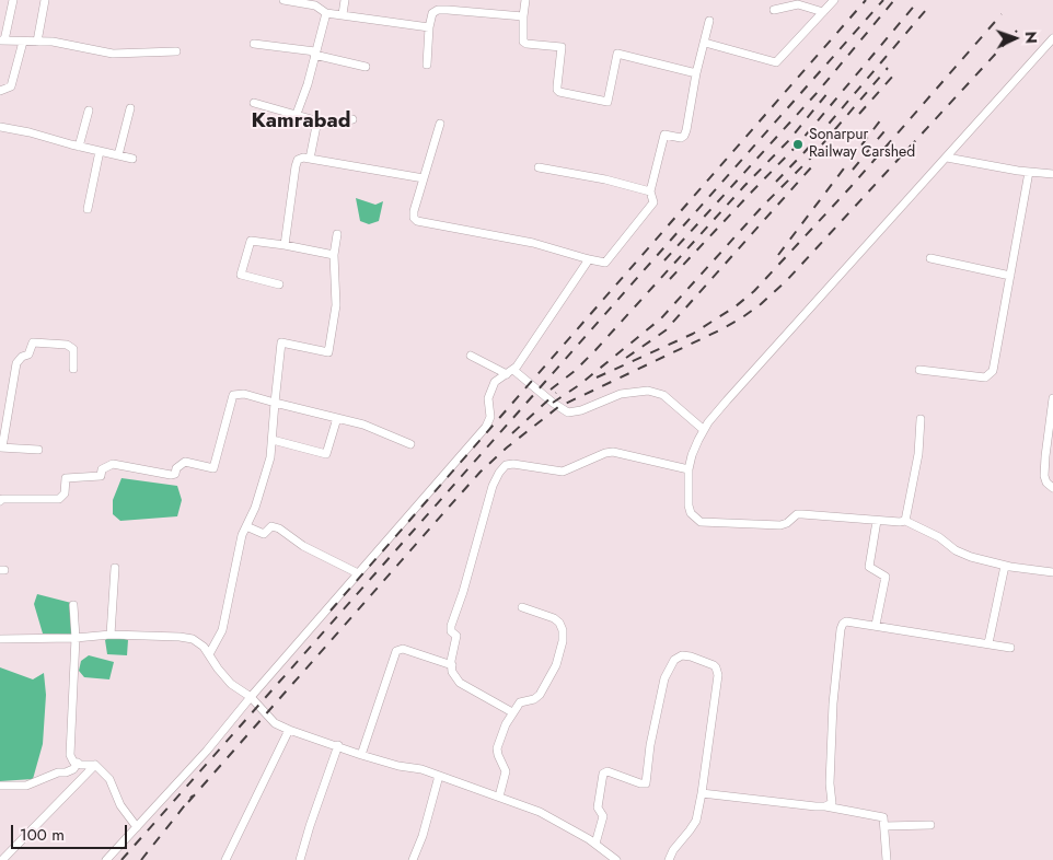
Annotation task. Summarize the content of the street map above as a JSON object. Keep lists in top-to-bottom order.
{
  "districts": ["Kamrabad"],
  "places": ["Sonarpur Railway Carshed"],
  "scale_bar": "100 m",
  "north": "right"
}
